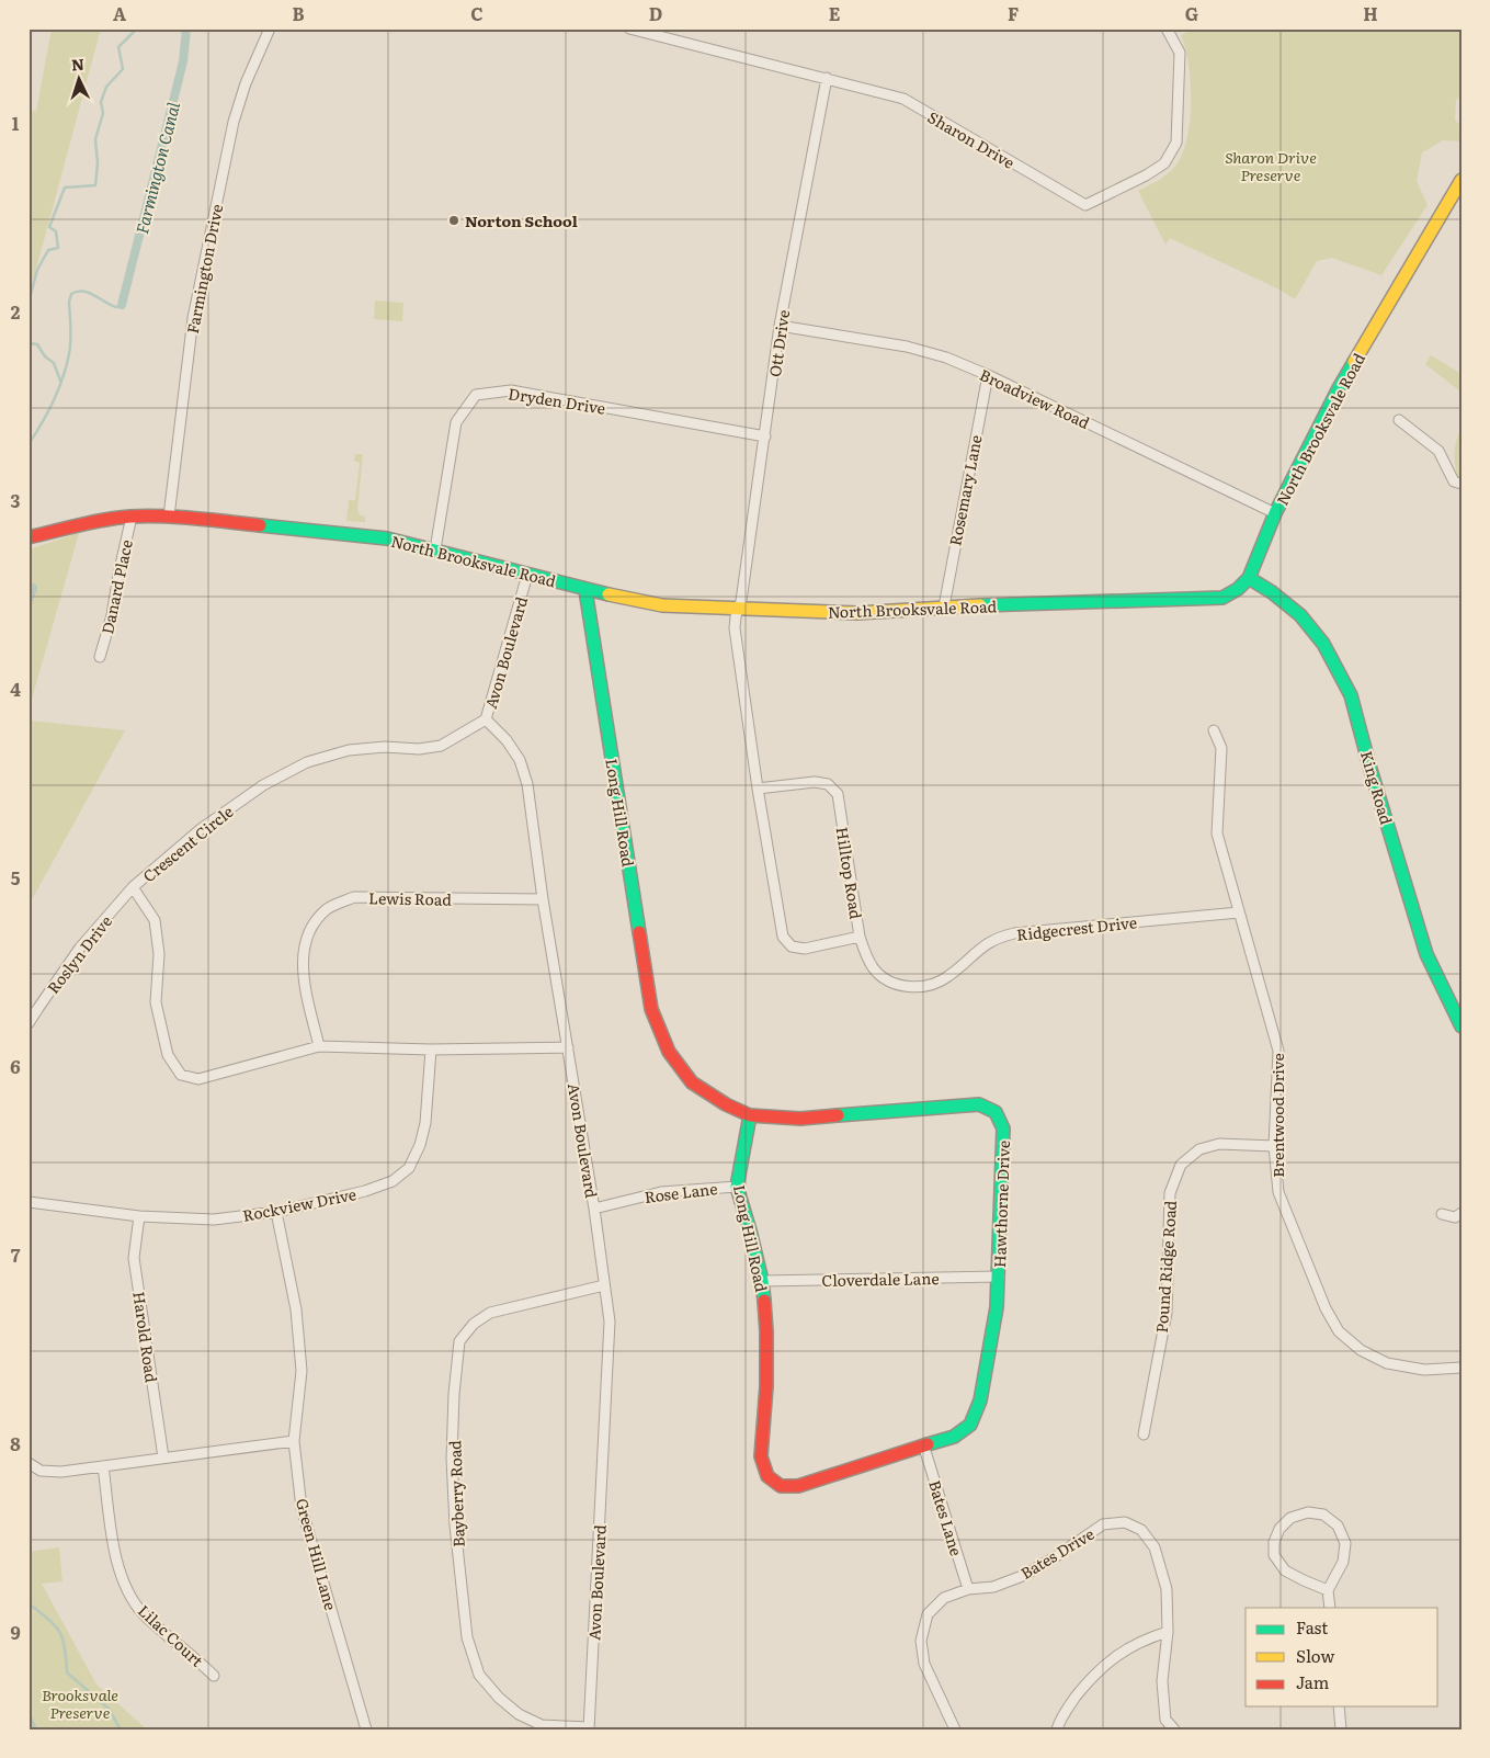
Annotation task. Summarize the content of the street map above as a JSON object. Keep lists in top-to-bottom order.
{
  "streets": {
    "street": [
      "Sharon Drive",
      "Farmington Drive",
      "Ott Drive",
      "Broadview Road",
      "Dryden Drive",
      "North Brooksvale Road",
      "Rosemary Lane",
      "Danard Place",
      "Avon Boulevard",
      "King Road",
      "Long Hill Road",
      "Crescent Circle",
      "Hilltop Road",
      "Lewis Road",
      "Ridgecrest Drive",
      "Roslyn Drive",
      "Brentwood Drive",
      "Rose Lane",
      "Rockview Drive",
      "Hawthorne Drive",
      "Pound Ridge Road",
      "Cloverdale Lane",
      "Harold Road",
      "Bayberry Road",
      "Bates Lane",
      "Bates Drive",
      "Green Hill Lane",
      "Lilac Court"
    ]
  },
  "crossings": [
    ["Sharon Drive", "Ott Drive"],
    ["Farmington Drive", "North Brooksvale Road"],
    ["Ott Drive", "Broadview Road"],
    ["Ott Drive", "Dryden Drive"],
    ["Ott Drive", "North Brooksvale Road"],
    ["Ott Drive", "Hilltop Road"],
    ["Broadview Road", "North Brooksvale Road"],
    ["Broadview Road", "Rosemary Lane"],
    ["Dryden Drive", "North Brooksvale Road"],
    ["North Brooksvale Road", "Rosemary Lane"],
    ["North Brooksvale Road", "Danard Place"],
    ["North Brooksvale Road", "Avon Boulevard"],
    ["North Brooksvale Road", "King Road"],
    ["North Brooksvale Road", "Long Hill Road"],
    ["North Brooksvale Road", "Hilltop Road"],
    ["Avon Boulevard", "Crescent Circle"],
    ["Avon Boulevard", "Lewis Road"],
    ["Avon Boulevard", "Rose Lane"],
    ["Avon Boulevard", "Bayberry Road"],
    ["Long Hill Road", "Rose Lane"],
    ["Long Hill Road", "Hawthorne Drive"],
    ["Long Hill Road", "Cloverdale Lane"],
    ["Long Hill Road", "Bates Lane"],
    ["Crescent Circle", "Lewis Road"],
    ["Crescent Circle", "Roslyn Drive"],
    ["Crescent Circle", "Rockview Drive"],
    ["Hilltop Road", "Ridgecrest Drive"],
    ["Ridgecrest Drive", "Brentwood Drive"],
    ["Brentwood Drive", "Pound Ridge Road"],
    ["Rockview Drive", "Harold Road"],
    ["Rockview Drive", "Green Hill Lane"],
    ["Hawthorne Drive", "Cloverdale Lane"],
    ["Hawthorne Drive", "Bates Lane"],
    ["Bates Lane", "Bates Drive"]
  ],
  "water": ["Farmington Canal"],
  "parks": ["Sharon Drive Preserve", "Brooksvale Preserve"],
  "places": ["Norton School"],
  "legend": ["Fast", "Slow", "Jam"],
  "north": "top",
  "grid": {
    "columns": [
      "A",
      "B",
      "C",
      "D",
      "E",
      "F",
      "G",
      "H"
    ],
    "rows": [
      "1",
      "2",
      "3",
      "4",
      "5",
      "6",
      "7",
      "8",
      "9"
    ]
  }
}
